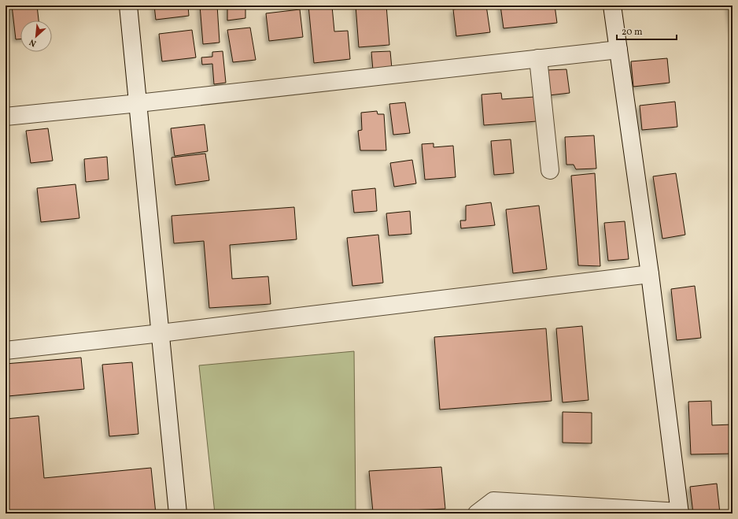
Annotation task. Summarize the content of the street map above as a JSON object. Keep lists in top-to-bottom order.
{
  "scale_bar": "20 m",
  "north": "bottom left"
}
